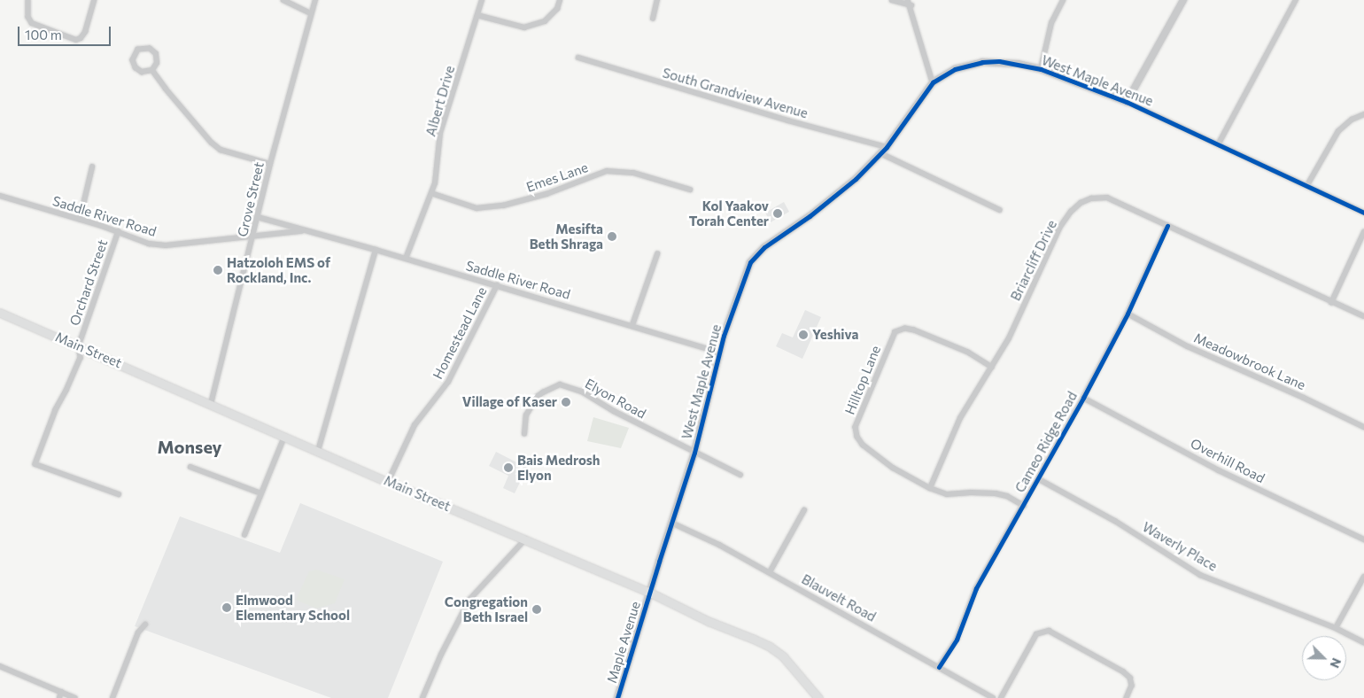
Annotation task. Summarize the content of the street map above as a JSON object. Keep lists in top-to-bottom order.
{
  "streets": {
    "main road": ["Main Street"],
    "street": [
      "West Maple Avenue",
      "South Grandview Avenue",
      "Albert Drive",
      "Emes Lane",
      "Grove Street",
      "Saddle River Road",
      "Briarcliff Drive",
      "Orchard Street",
      "Homestead Lane",
      "Meadowbrook Lane",
      "Hilltop Lane",
      "Elyon Road",
      "Cameo Ridge Road",
      "Overhill Road",
      "Waverly Place",
      "Blauvelt Road",
      "Maple Avenue"
    ]
  },
  "crossings": [
    ["West Maple Avenue", "South Grandview Avenue"],
    ["West Maple Avenue", "Saddle River Road"],
    ["West Maple Avenue", "Main Street"],
    ["West Maple Avenue", "Elyon Road"],
    ["West Maple Avenue", "Blauvelt Road"],
    ["West Maple Avenue", "Maple Avenue"],
    ["Albert Drive", "Emes Lane"],
    ["Albert Drive", "Saddle River Road"],
    ["Grove Street", "Saddle River Road"],
    ["Grove Street", "Main Street"],
    ["Saddle River Road", "Orchard Street"],
    ["Saddle River Road", "Homestead Lane"],
    ["Briarcliff Drive", "Hilltop Lane"],
    ["Briarcliff Drive", "Cameo Ridge Road"],
    ["Orchard Street", "Main Street"],
    ["Homestead Lane", "Main Street"],
    ["Main Street", "Maple Avenue"],
    ["Meadowbrook Lane", "Cameo Ridge Road"],
    ["Hilltop Lane", "Cameo Ridge Road"],
    ["Cameo Ridge Road", "Overhill Road"],
    ["Cameo Ridge Road", "Waverly Place"],
    ["Cameo Ridge Road", "Blauvelt Road"]
  ],
  "districts": ["Monsey"],
  "places": [
    "Kol Yaakov Torah Center",
    "Mesifta Beth Shraga",
    "Hatzoloh EMS of Rockland, Inc.",
    "Yeshiva",
    "Village of Kaser",
    "Bais Medrosh Elyon",
    "Elmwood Elementary School",
    "Congregation Beth Israel"
  ],
  "scale_bar": "100 m",
  "north": "bottom right"
}
